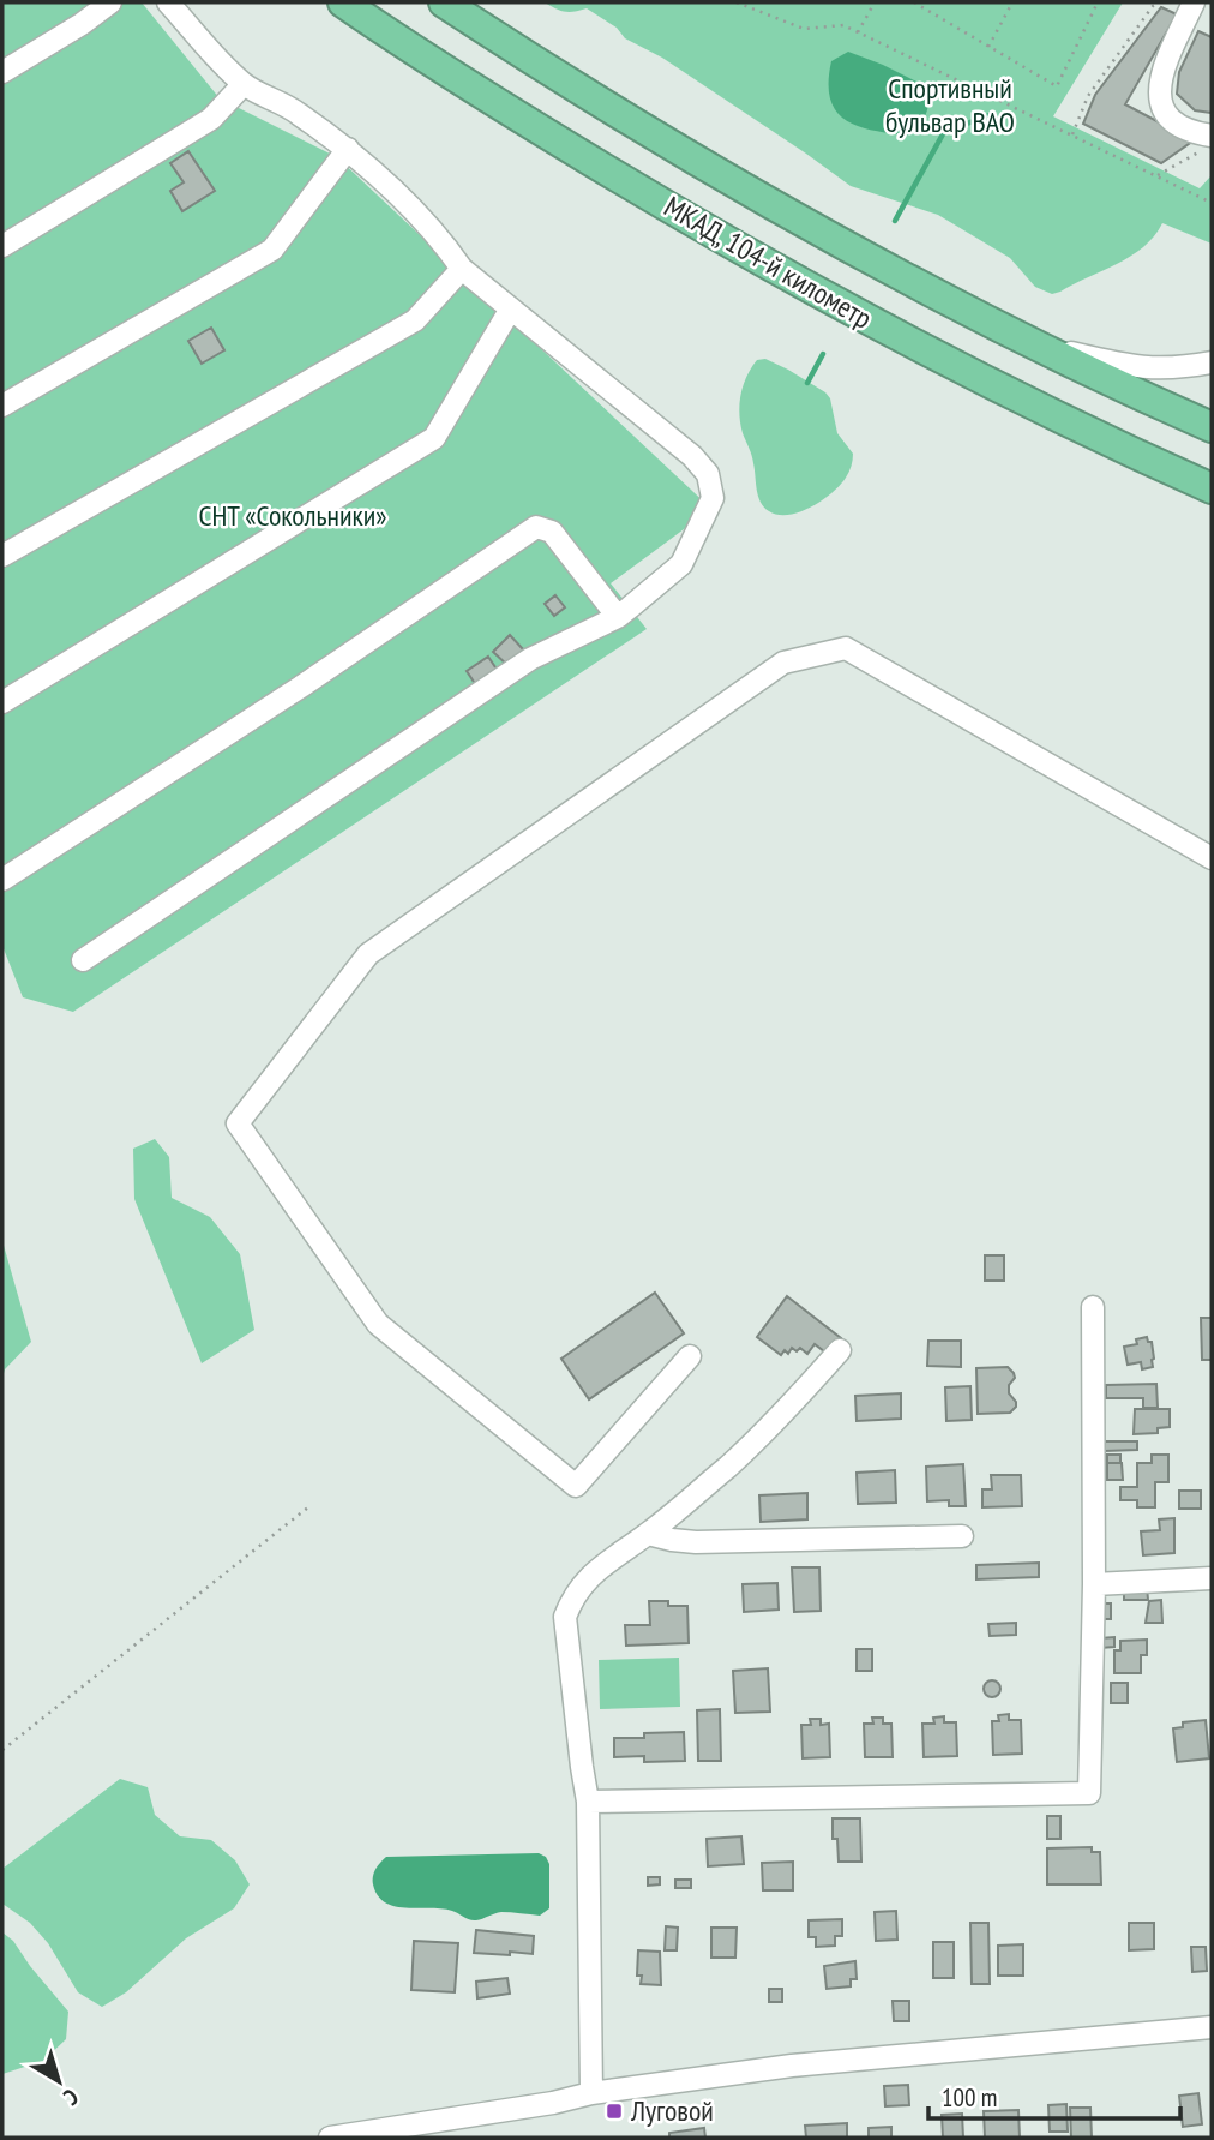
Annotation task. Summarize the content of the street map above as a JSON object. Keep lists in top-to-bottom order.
{
  "streets": {
    "highway": ["МКАД, 104-й километр"]
  },
  "parks": ["Спортивный бульвар ВАО", "СНТ «Сокольники»"],
  "places": {
    "transit": ["Луговой"]
  },
  "scale_bar": "100 m",
  "north": "bottom right"
}
